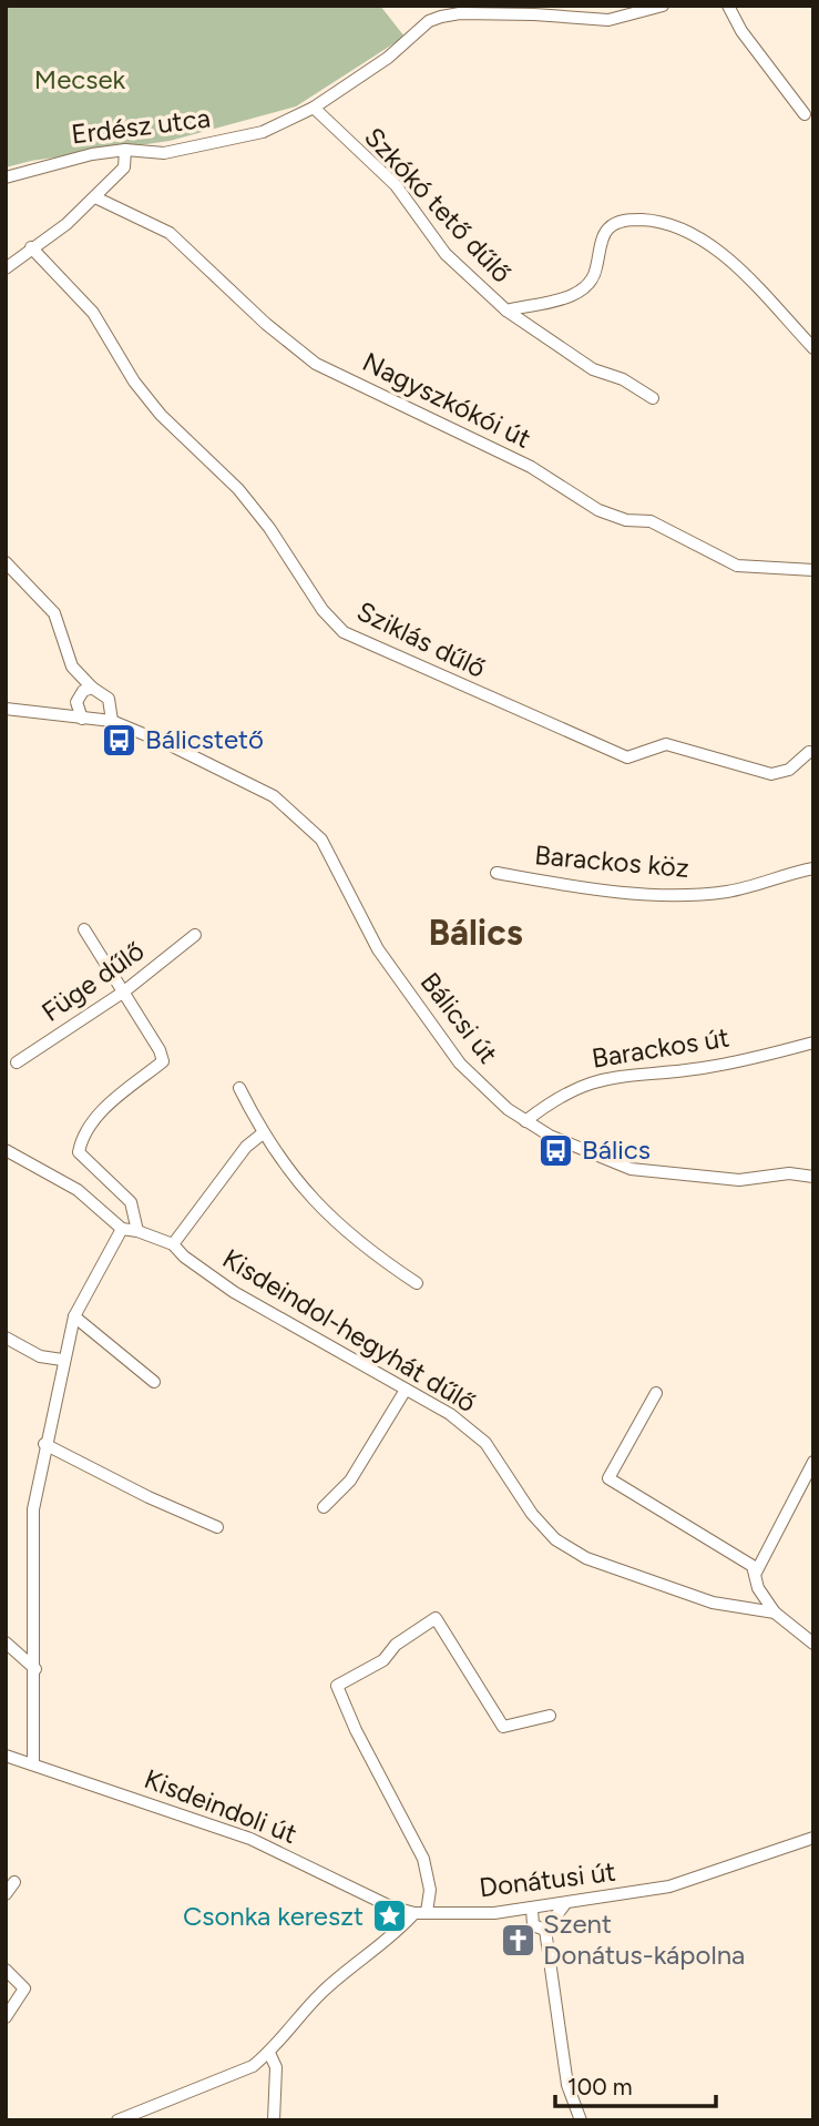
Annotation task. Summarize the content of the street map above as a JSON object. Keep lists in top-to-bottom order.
{
  "streets": {
    "street": [
      "Erdész utca",
      "Szkókó tető dűlő",
      "Nagyszkókói út",
      "Sziklás dűlő",
      "Barackos köz",
      "Füge dűlő",
      "Bálicsi út",
      "Barackos út",
      "Kisdeindol-hegyhát dűlő",
      "Kisdeindoli út",
      "Donátusi út"
    ]
  },
  "crossings": [
    ["Erdész utca", "Szkókó tető dűlő"],
    ["Bálicsi út", "Barackos út"],
    ["Kisdeindoli út", "Donátusi út"]
  ],
  "districts": ["Bálics"],
  "parks": ["Mecsek"],
  "places": {
    "bus stop": ["Bálicstető", "Bálics"],
    "place": ["Csonka kereszt"],
    "church": ["Szent Donátus-kápolna"]
  },
  "scale_bar": "100 m"
}
